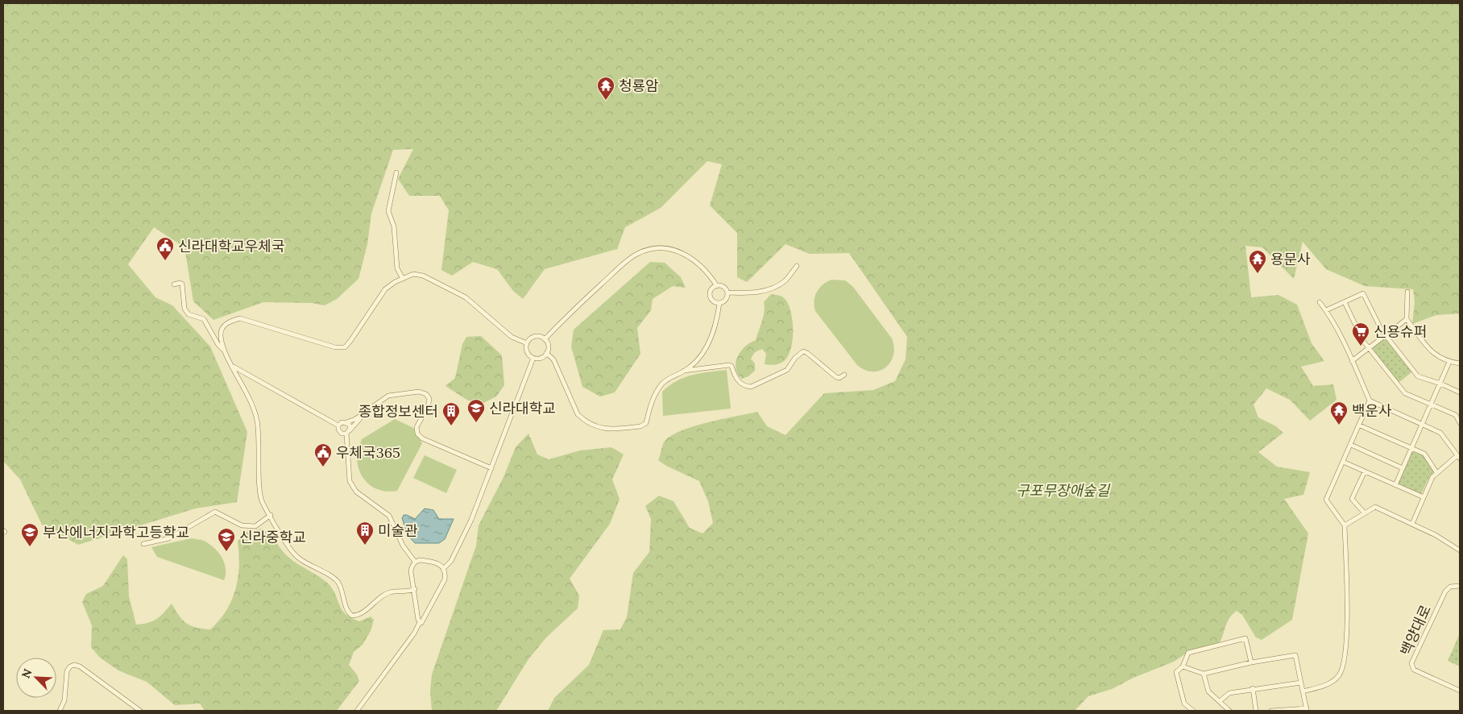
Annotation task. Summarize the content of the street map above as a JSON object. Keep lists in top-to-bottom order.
{
  "streets": {
    "street": ["백양대로"]
  },
  "parks": ["구포무장애숲길"],
  "places": {
    "temple": ["청룡암", "용문사", "백운사"],
    "public building": ["신라대학교우체국", "우체국365"],
    "supermarket": ["신용슈퍼"],
    "school or university": ["신라대학교", "부산에너지과학고등학교", "신라중학교"],
    "building": ["종합정보센터", "미술관"]
  },
  "north": "top left"
}
